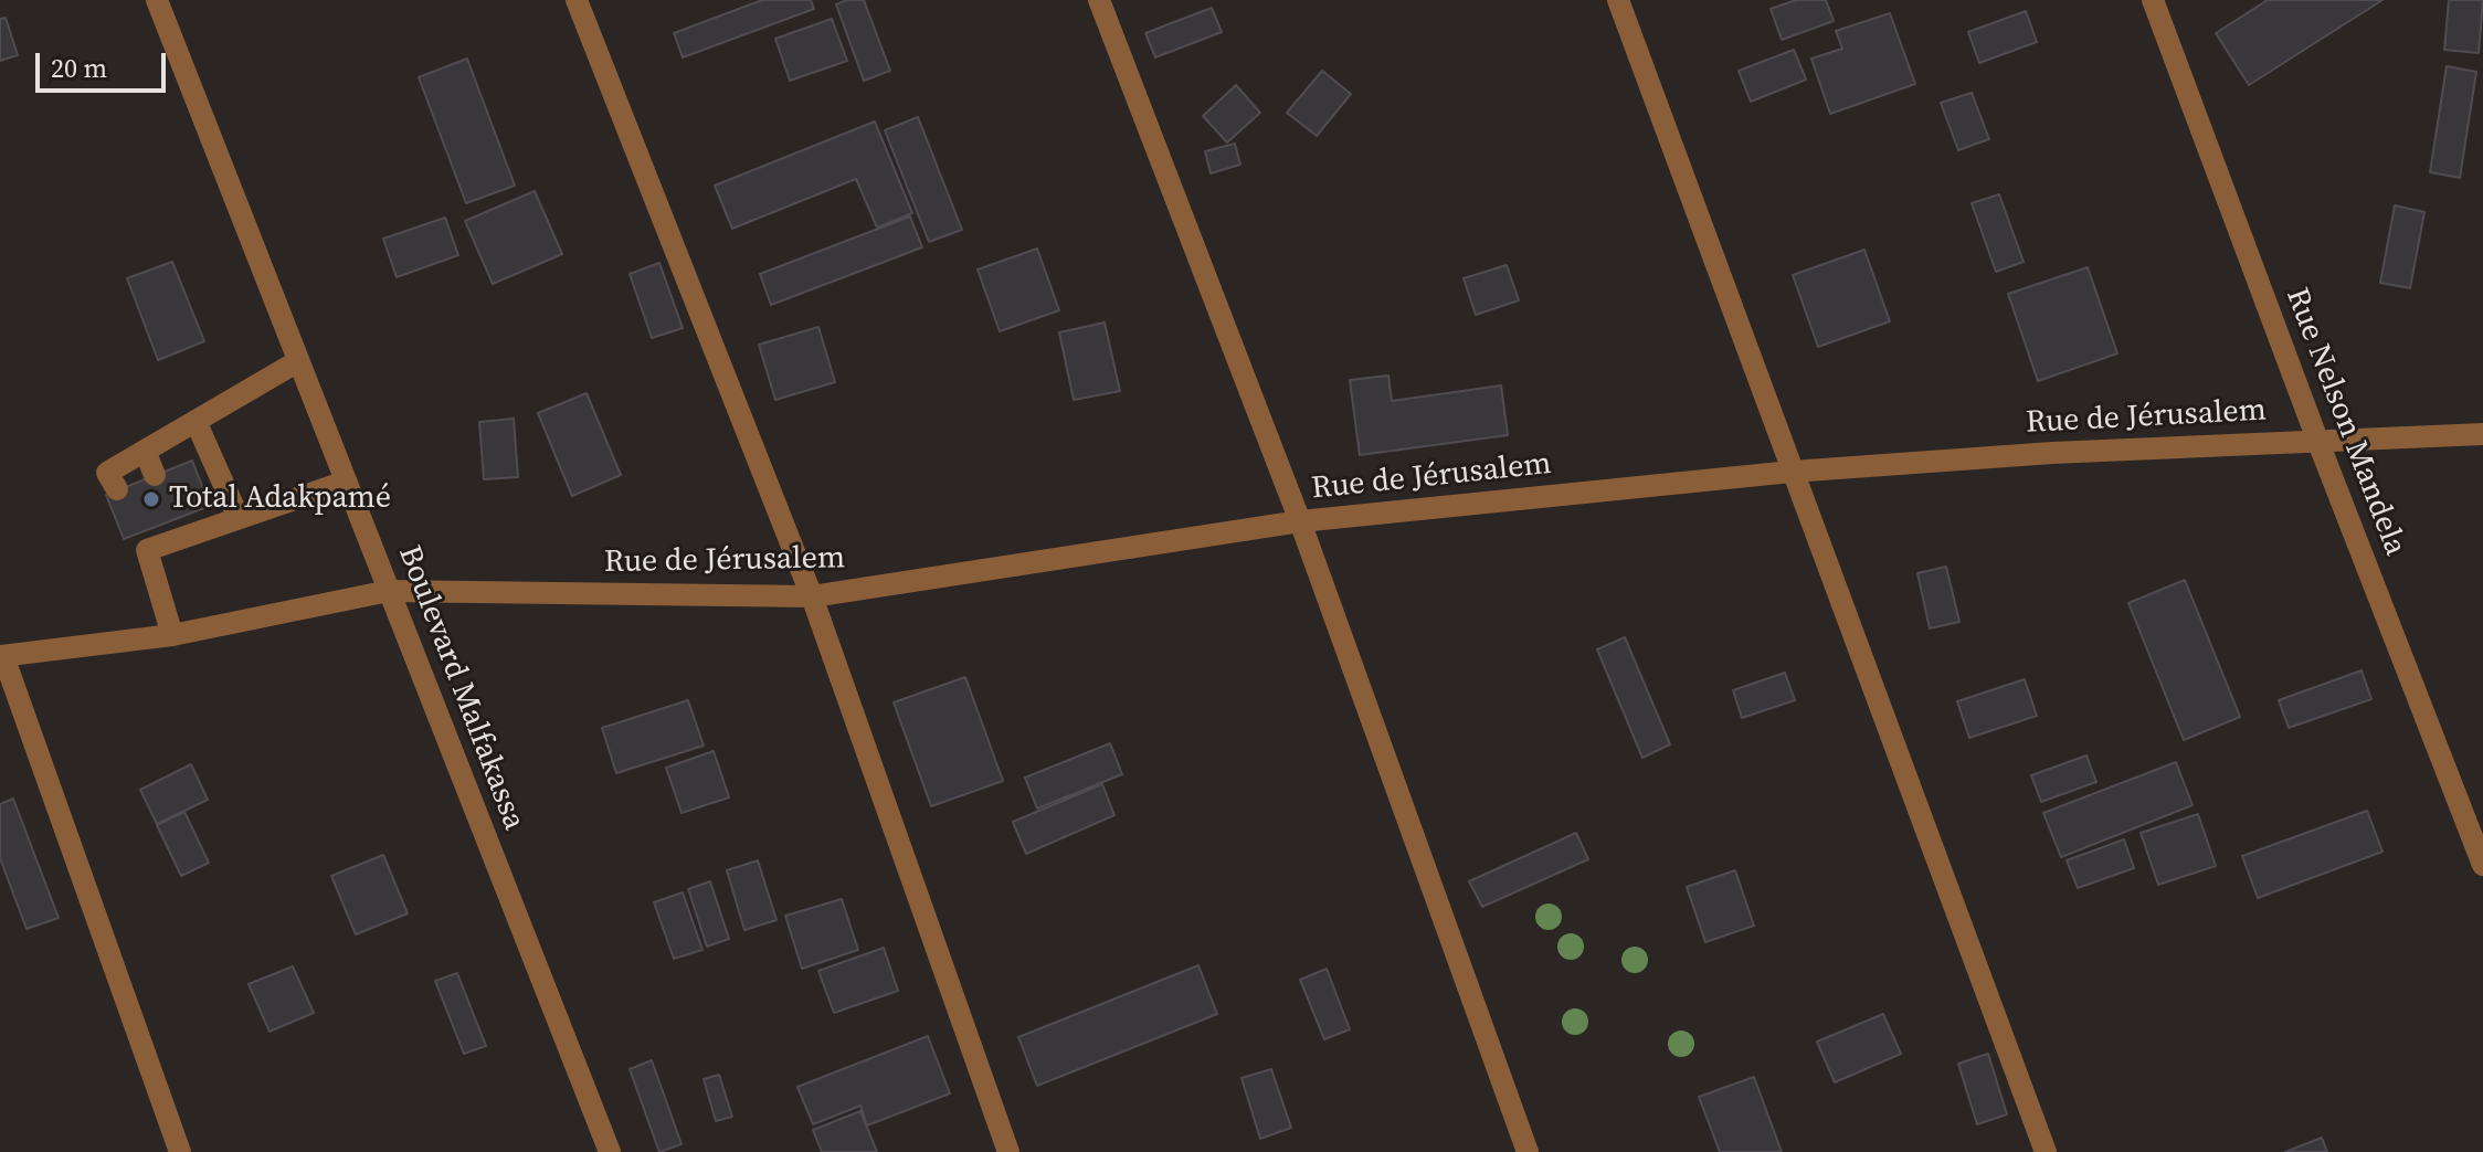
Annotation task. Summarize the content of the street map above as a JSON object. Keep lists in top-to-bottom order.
{
  "streets": {
    "street": ["Rue de Jérusalem", "Rue Nelson Mandela", "Boulevard Malfakassa"]
  },
  "crossings": [
    ["Rue de Jérusalem", "Rue Nelson Mandela"],
    ["Rue de Jérusalem", "Boulevard Malfakassa"]
  ],
  "places": ["Total Adakpamé"],
  "scale_bar": "20 m"
}
